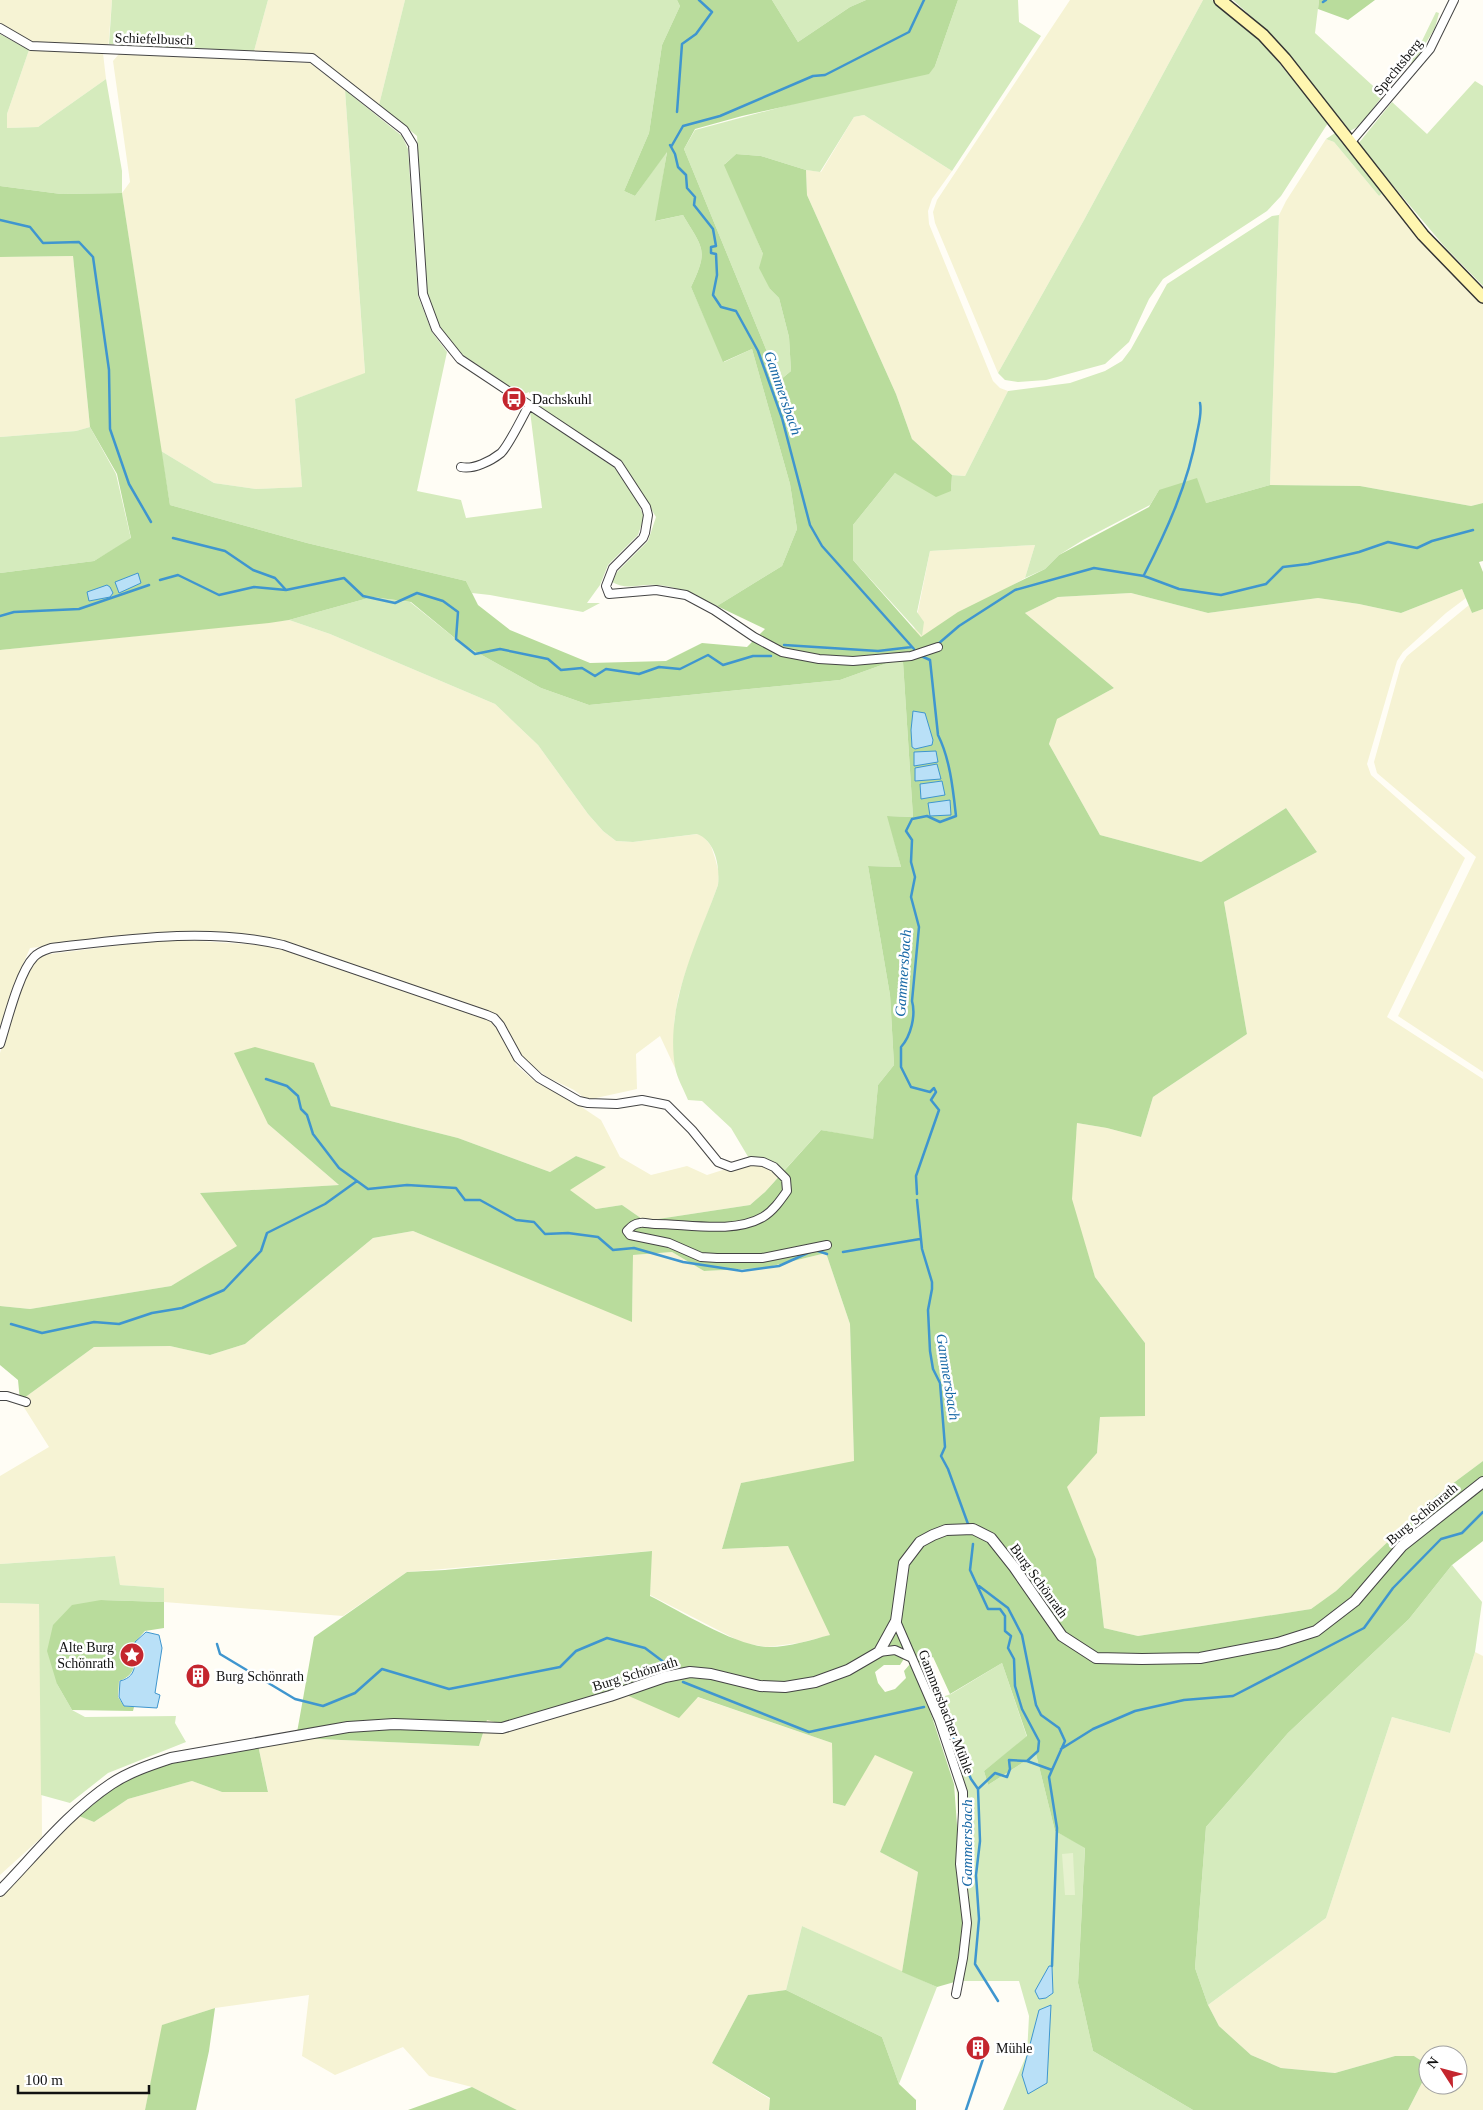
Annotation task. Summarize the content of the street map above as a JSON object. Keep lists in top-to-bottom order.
{
  "streets": {
    "street": [
      "Schiefelbusch",
      "Spechtsberg",
      "Burg Schönrath",
      "Gammersbacher Mühle"
    ]
  },
  "crossings": [
    ["Burg Schönrath", "Gammersbacher Mühle"]
  ],
  "water": ["Gammersbach"],
  "places": {
    "bus stop": ["Dachskuhl"],
    "place": ["Alte Burg Schönrath"],
    "building": ["Burg Schönrath", "Mühle"]
  },
  "scale_bar": "100 m",
  "north": "top left"
}
